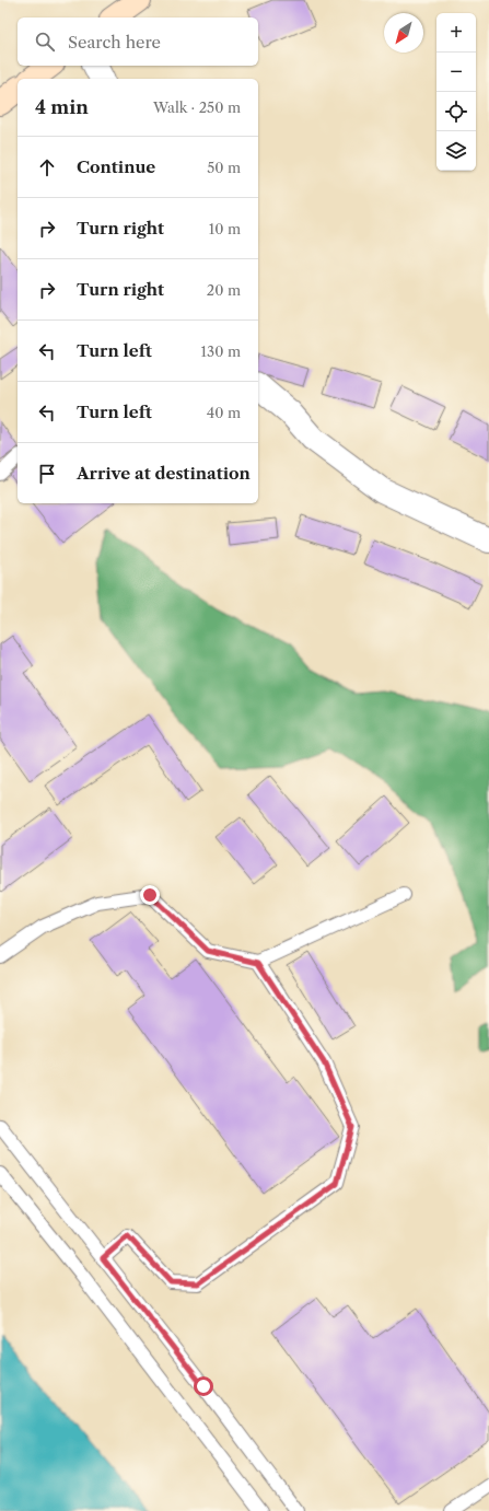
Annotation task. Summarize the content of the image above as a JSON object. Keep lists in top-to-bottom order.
{
  "north": "bottom left",
  "page": {
    "map_buttons": ["+", "−"],
    "search": "Search here",
    "heading": ["4 min", "Walk · 250 m"],
    "list": [
      ["Continue", "50 m"],
      ["Turn right", "10 m"],
      ["Turn right", "20 m"],
      ["Turn left", "130 m"],
      ["Turn left", "40 m"],
      "Arrive at destination"
    ]
  }
}
